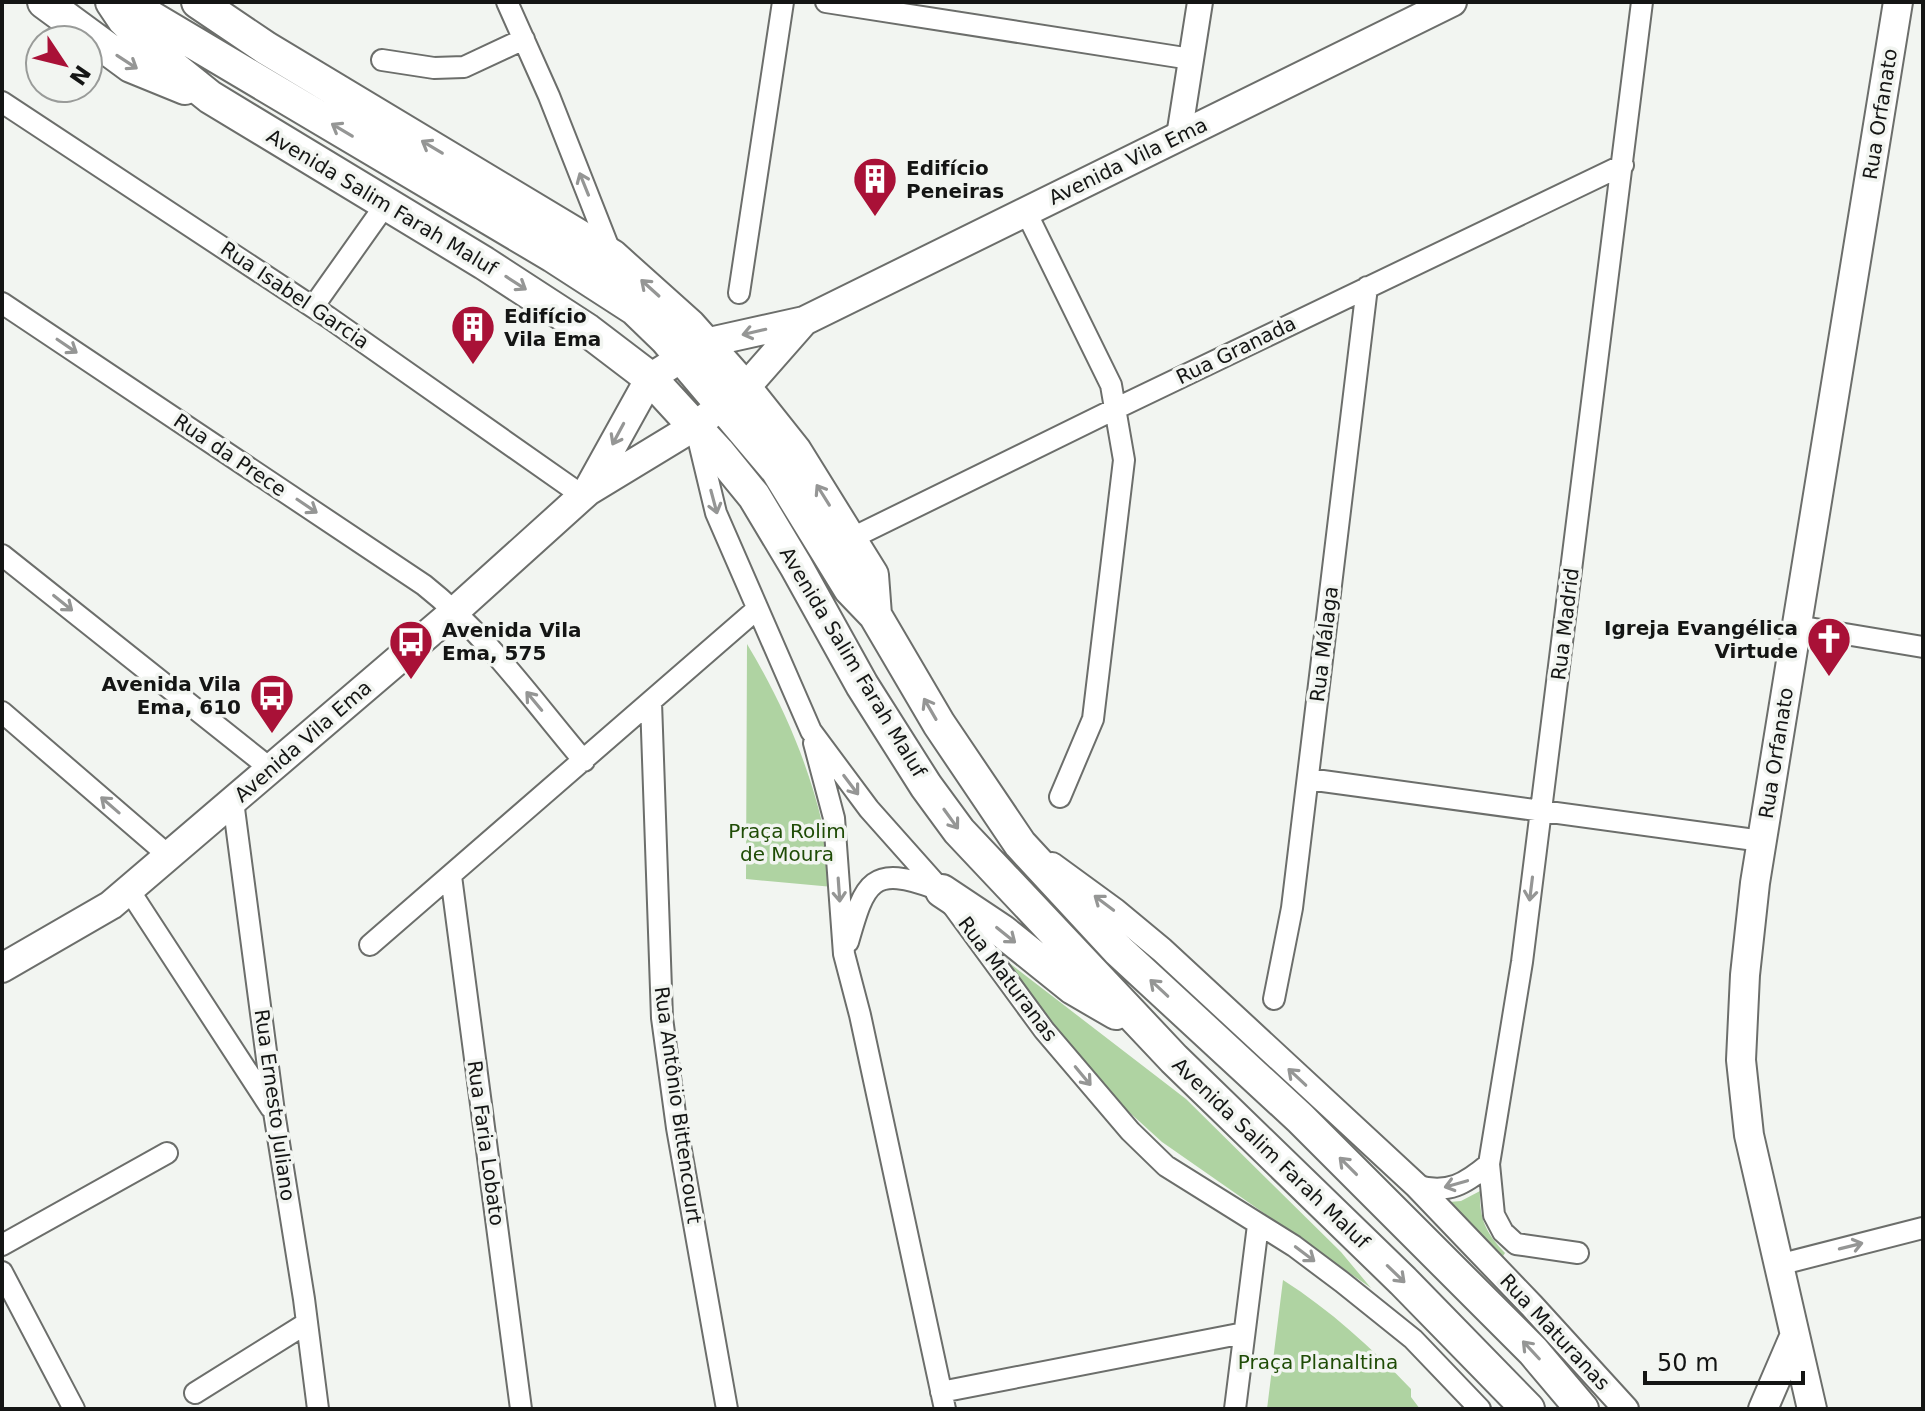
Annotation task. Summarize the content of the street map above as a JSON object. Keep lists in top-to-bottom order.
{
  "streets": {
    "highway": ["Avenida Salim Farah Maluf"],
    "main road": ["Rua Orfanato", "Avenida Vila Ema"],
    "street": [
      "Rua Isabel Garcia",
      "Rua Granada",
      "Rua da Prece",
      "Rua Madrid",
      "Rua Málaga",
      "Rua Maturanas",
      "Rua Ernesto Juliano",
      "Rua Antônio Bittencourt",
      "Rua Faria Lobato"
    ]
  },
  "crossings": [
    ["Avenida Vila Ema", "Avenida Salim Farah Maluf"],
    ["Avenida Vila Ema", "Rua Isabel Garcia"],
    ["Avenida Vila Ema", "Rua da Prece"],
    ["Avenida Vila Ema", "Rua Maturanas"],
    ["Avenida Vila Ema", "Rua Ernesto Juliano"],
    ["Avenida Salim Farah Maluf", "Rua Maturanas"],
    ["Rua Granada", "Rua Madrid"],
    ["Rua Granada", "Rua Málaga"],
    ["Rua Madrid", "Rua Maturanas"]
  ],
  "parks": ["Praça Rolim de Moura", "Praça Planaltina"],
  "places": {
    "building": ["Edifício Peneiras", "Edifício Vila Ema"],
    "church": ["Igreja Evangélica Virtude"],
    "bus stop": ["Avenida Vila Ema, 575", "Avenida Vila Ema, 610"]
  },
  "scale_bar": "50 m",
  "north": "bottom right"
}
